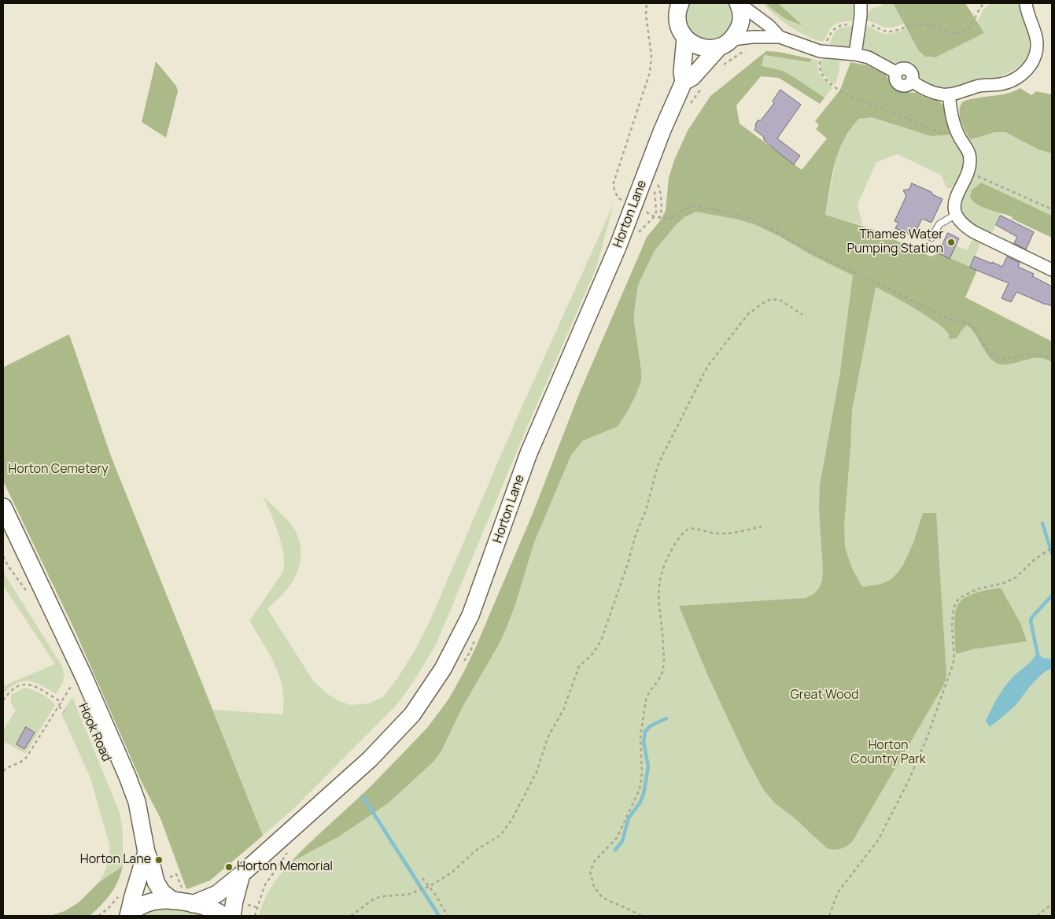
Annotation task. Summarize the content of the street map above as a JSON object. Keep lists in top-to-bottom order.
{
  "streets": {
    "street": ["Horton Lane", "Hook Road"]
  },
  "parks": ["Horton Cemetery", "Great Wood", "Horton Country Park"],
  "places": ["Thames Water Pumping Station", "Horton Lane", "Horton Memorial"]
}
